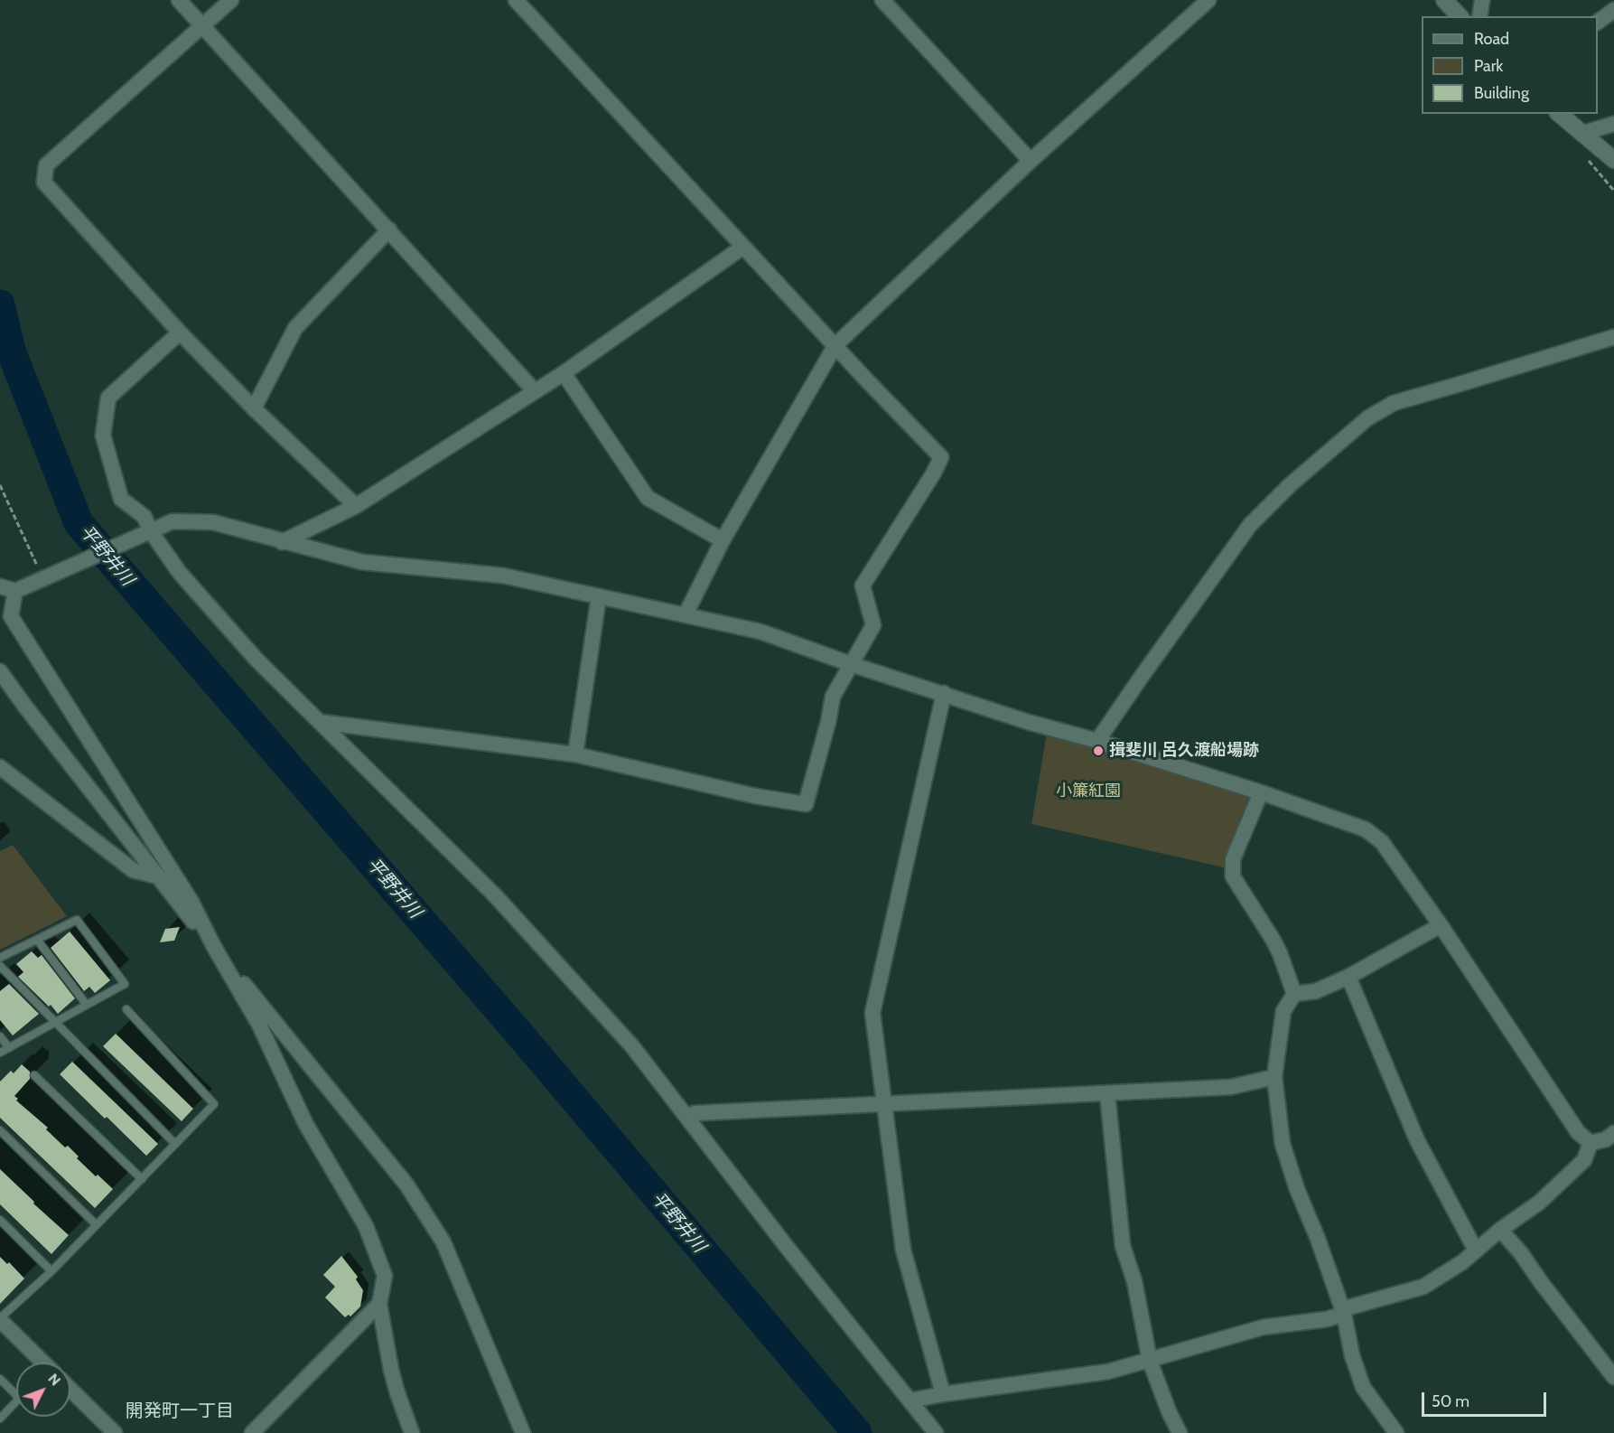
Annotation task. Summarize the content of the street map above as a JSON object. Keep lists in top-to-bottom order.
{
  "districts": ["開発町一丁目"],
  "water": ["平野井川"],
  "parks": ["小簾紅園"],
  "places": ["揖斐川 呂久渡船場跡"],
  "legend": ["Road", "Park", "Building"],
  "scale_bar": "50 m",
  "north": "top right"
}
